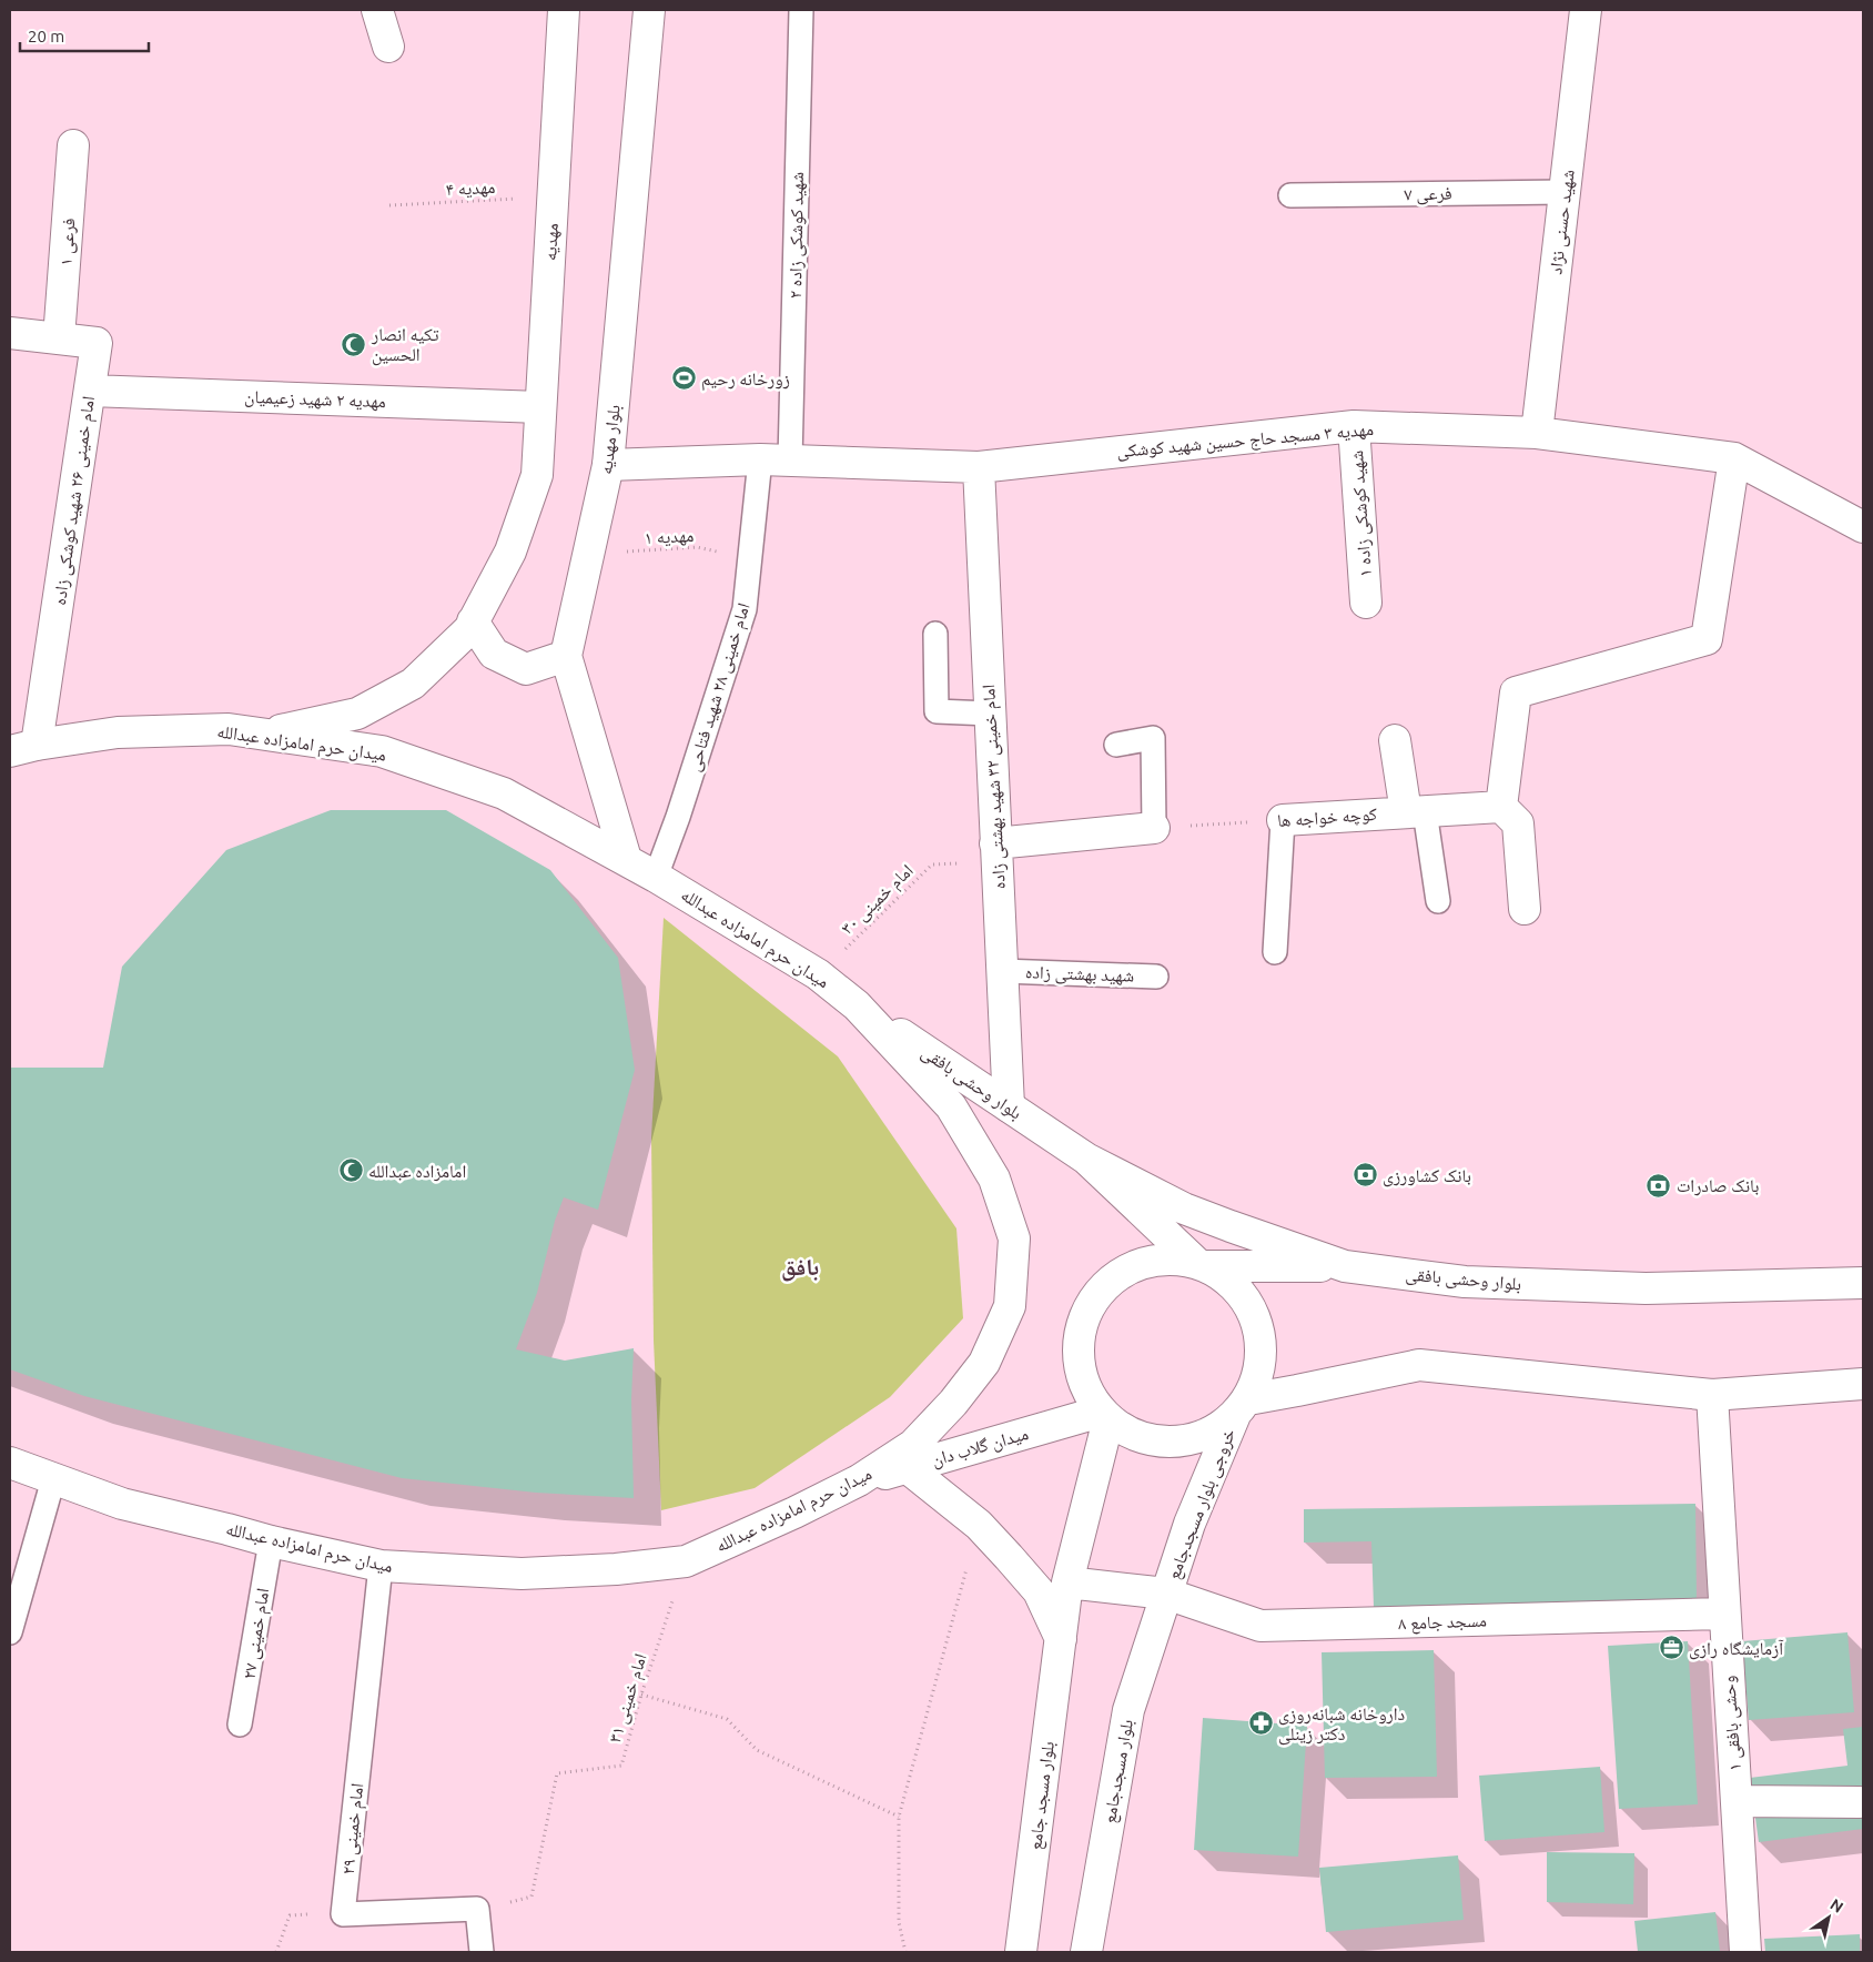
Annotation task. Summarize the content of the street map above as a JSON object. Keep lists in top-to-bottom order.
{
  "streets": {
    "main road": [
      "شهید حسنی نژاد",
      "فرعی ۱",
      "مهدیه",
      "مهدیه ۲ شهید زعیمیان",
      "بلوار مهدیه",
      "مهدیه ۳ مسجد حاج حسین شهید کوشکی",
      "امام خمینی ۲۶ شهید کوشکی زاده",
      "شهید کوشکی زاده ۱",
      "میدان حرم امامزاده عبدالله",
      "امام خمینی ۳۲ شهید بهشتی زاده",
      "کوچه خواجه ها",
      "بلوار وحشی بافقی",
      "میدان گلاب دان",
      "خروجی بلوار مسجدجامع",
      "مسجد جامع ۸",
      "وحشی بافقی ۱",
      "بلوار مسجدجامع",
      "بلوار مسجد جامع"
    ],
    "lane": [
      "فرعی ۷",
      "شهید کوشکی زاده ۲",
      "امام خمینی ۲۸ شهید فتاحی",
      "شهید بهشتی زاده",
      "امام خمینی ۲۷",
      "امام خمینی ۲۹"
    ],
    "path": [
      "مهدیه ۴",
      "مهدیه ۱",
      "امام خمینی ۳۰",
      "امام خمینی ۳۱"
    ]
  },
  "crossings": [
    ["مهدیه ۴", "مهدیه"],
    ["فرعی ۷", "شهید حسنی نژاد"],
    ["شهید حسنی نژاد", "مهدیه ۳ مسجد حاج حسین شهید کوشکی"],
    ["شهید کوشکی زاده ۲", "مهدیه ۳ مسجد حاج حسین شهید کوشکی"],
    ["فرعی ۱", "امام خمینی ۲۶ شهید کوشکی زاده"],
    ["مهدیه", "مهدیه ۲ شهید زعیمیان"],
    ["مهدیه ۲ شهید زعیمیان", "امام خمینی ۲۶ شهید کوشکی زاده"],
    ["بلوار مهدیه", "مهدیه ۳ مسجد حاج حسین شهید کوشکی"],
    ["بلوار مهدیه", "مهدیه ۱"],
    ["بلوار مهدیه", "میدان حرم امامزاده عبدالله"],
    ["مهدیه ۳ مسجد حاج حسین شهید کوشکی", "شهید کوشکی زاده ۱"],
    ["مهدیه ۳ مسجد حاج حسین شهید کوشکی", "امام خمینی ۲۸ شهید فتاحی"],
    ["مهدیه ۳ مسجد حاج حسین شهید کوشکی", "امام خمینی ۳۲ شهید بهشتی زاده"],
    ["امام خمینی ۲۶ شهید کوشکی زاده", "میدان حرم امامزاده عبدالله"],
    ["مهدیه ۱", "امام خمینی ۲۸ شهید فتاحی"],
    ["امام خمینی ۲۸ شهید فتاحی", "میدان حرم امامزاده عبدالله"],
    ["میدان حرم امامزاده عبدالله", "امام خمینی ۳۰"],
    ["میدان حرم امامزاده عبدالله", "بلوار وحشی بافقی"],
    ["میدان حرم امامزاده عبدالله", "میدان گلاب دان"],
    ["میدان حرم امامزاده عبدالله", "امام خمینی ۲۷"],
    ["میدان حرم امامزاده عبدالله", "امام خمینی ۳۱"],
    ["میدان حرم امامزاده عبدالله", "امام خمینی ۲۹"],
    ["امام خمینی ۳۲ شهید بهشتی زاده", "امام خمینی ۳۰"],
    ["امام خمینی ۳۲ شهید بهشتی زاده", "شهید بهشتی زاده"],
    ["امام خمینی ۳۲ شهید بهشتی زاده", "بلوار وحشی بافقی"],
    ["بلوار وحشی بافقی", "میدان گلاب دان"],
    ["بلوار وحشی بافقی", "خروجی بلوار مسجدجامع"],
    ["بلوار وحشی بافقی", "بلوار مسجد جامع"],
    ["میدان گلاب دان", "خروجی بلوار مسجدجامع"],
    ["میدان گلاب دان", "بلوار مسجد جامع"],
    ["خروجی بلوار مسجدجامع", "مسجد جامع ۸"],
    ["خروجی بلوار مسجدجامع", "بلوار مسجدجامع"],
    ["خروجی بلوار مسجدجامع", "بلوار مسجد جامع"],
    ["مسجد جامع ۸", "وحشی بافقی ۱"],
    ["مسجد جامع ۸", "بلوار مسجدجامع"],
    ["مسجد جامع ۸", "بلوار مسجد جامع"]
  ],
  "districts": ["بافق"],
  "places": {
    "mosque": ["تکیه انصار الحسین", "امامزاده عبدالله"],
    "sports": ["زورخانه رحیم"],
    "bank": ["بانک کشاورزی", "بانک صادرات"],
    "office": ["آزمایشگاه رازی"],
    "pharmacy": ["داروخانه شبانه‌روزی دکتر زینلی"]
  },
  "scale_bar": "20 m",
  "north": "top right"
}
